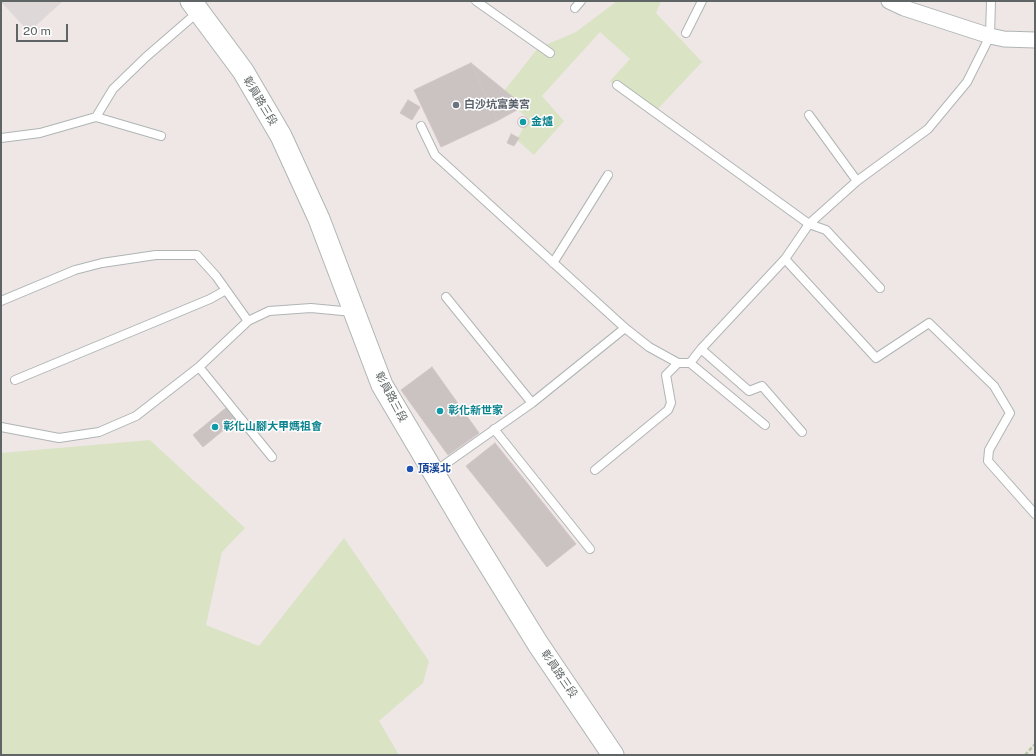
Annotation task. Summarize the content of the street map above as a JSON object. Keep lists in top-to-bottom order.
{
  "streets": {
    "main road": ["彰員路三段"]
  },
  "places": [
    "白沙坑富美宮",
    "金爐",
    "彰化新世家",
    "彰化山腳大甲媽祖會",
    "頂溪北"
  ],
  "scale_bar": "20 m"
}
